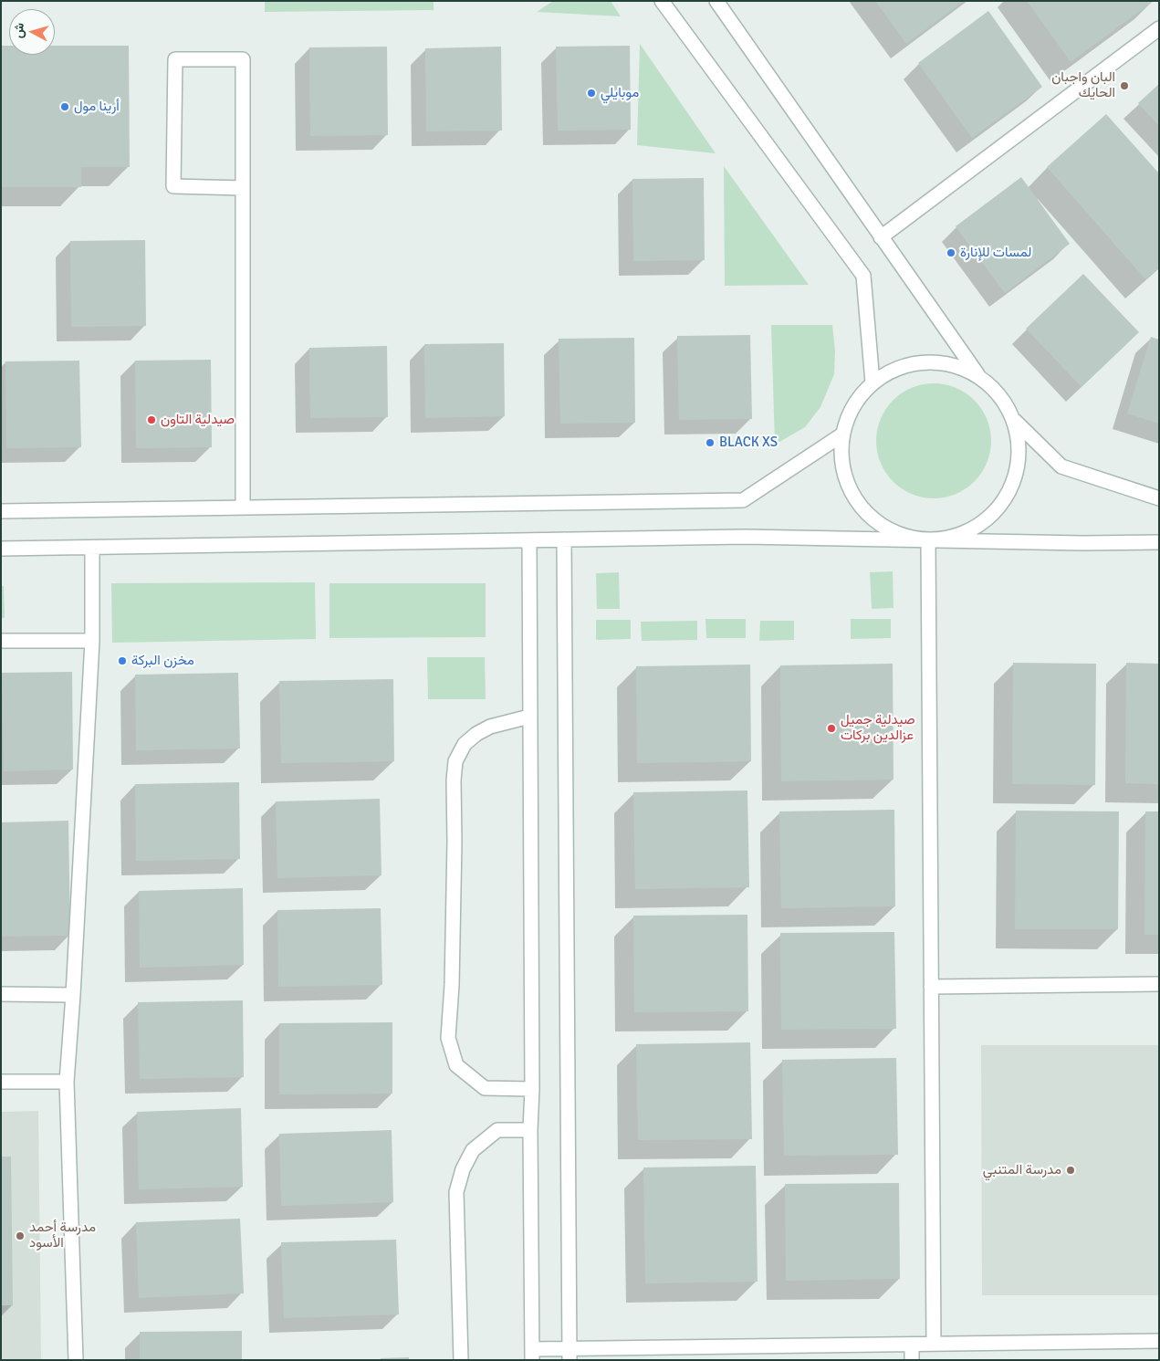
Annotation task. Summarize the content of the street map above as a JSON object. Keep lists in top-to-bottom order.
{
  "places": [
    "البان واجبان الحايك",
    "موبايلي",
    "أرينا مول",
    "لمسات للإنارة",
    "صيدلية التاون",
    "BLACK XS",
    "مخزن البركة",
    "صيدلية جميل عزالدين بركات",
    "مدرسة المتنبي",
    "مدرسة أحمد الأسود"
  ],
  "north": "left"
}
